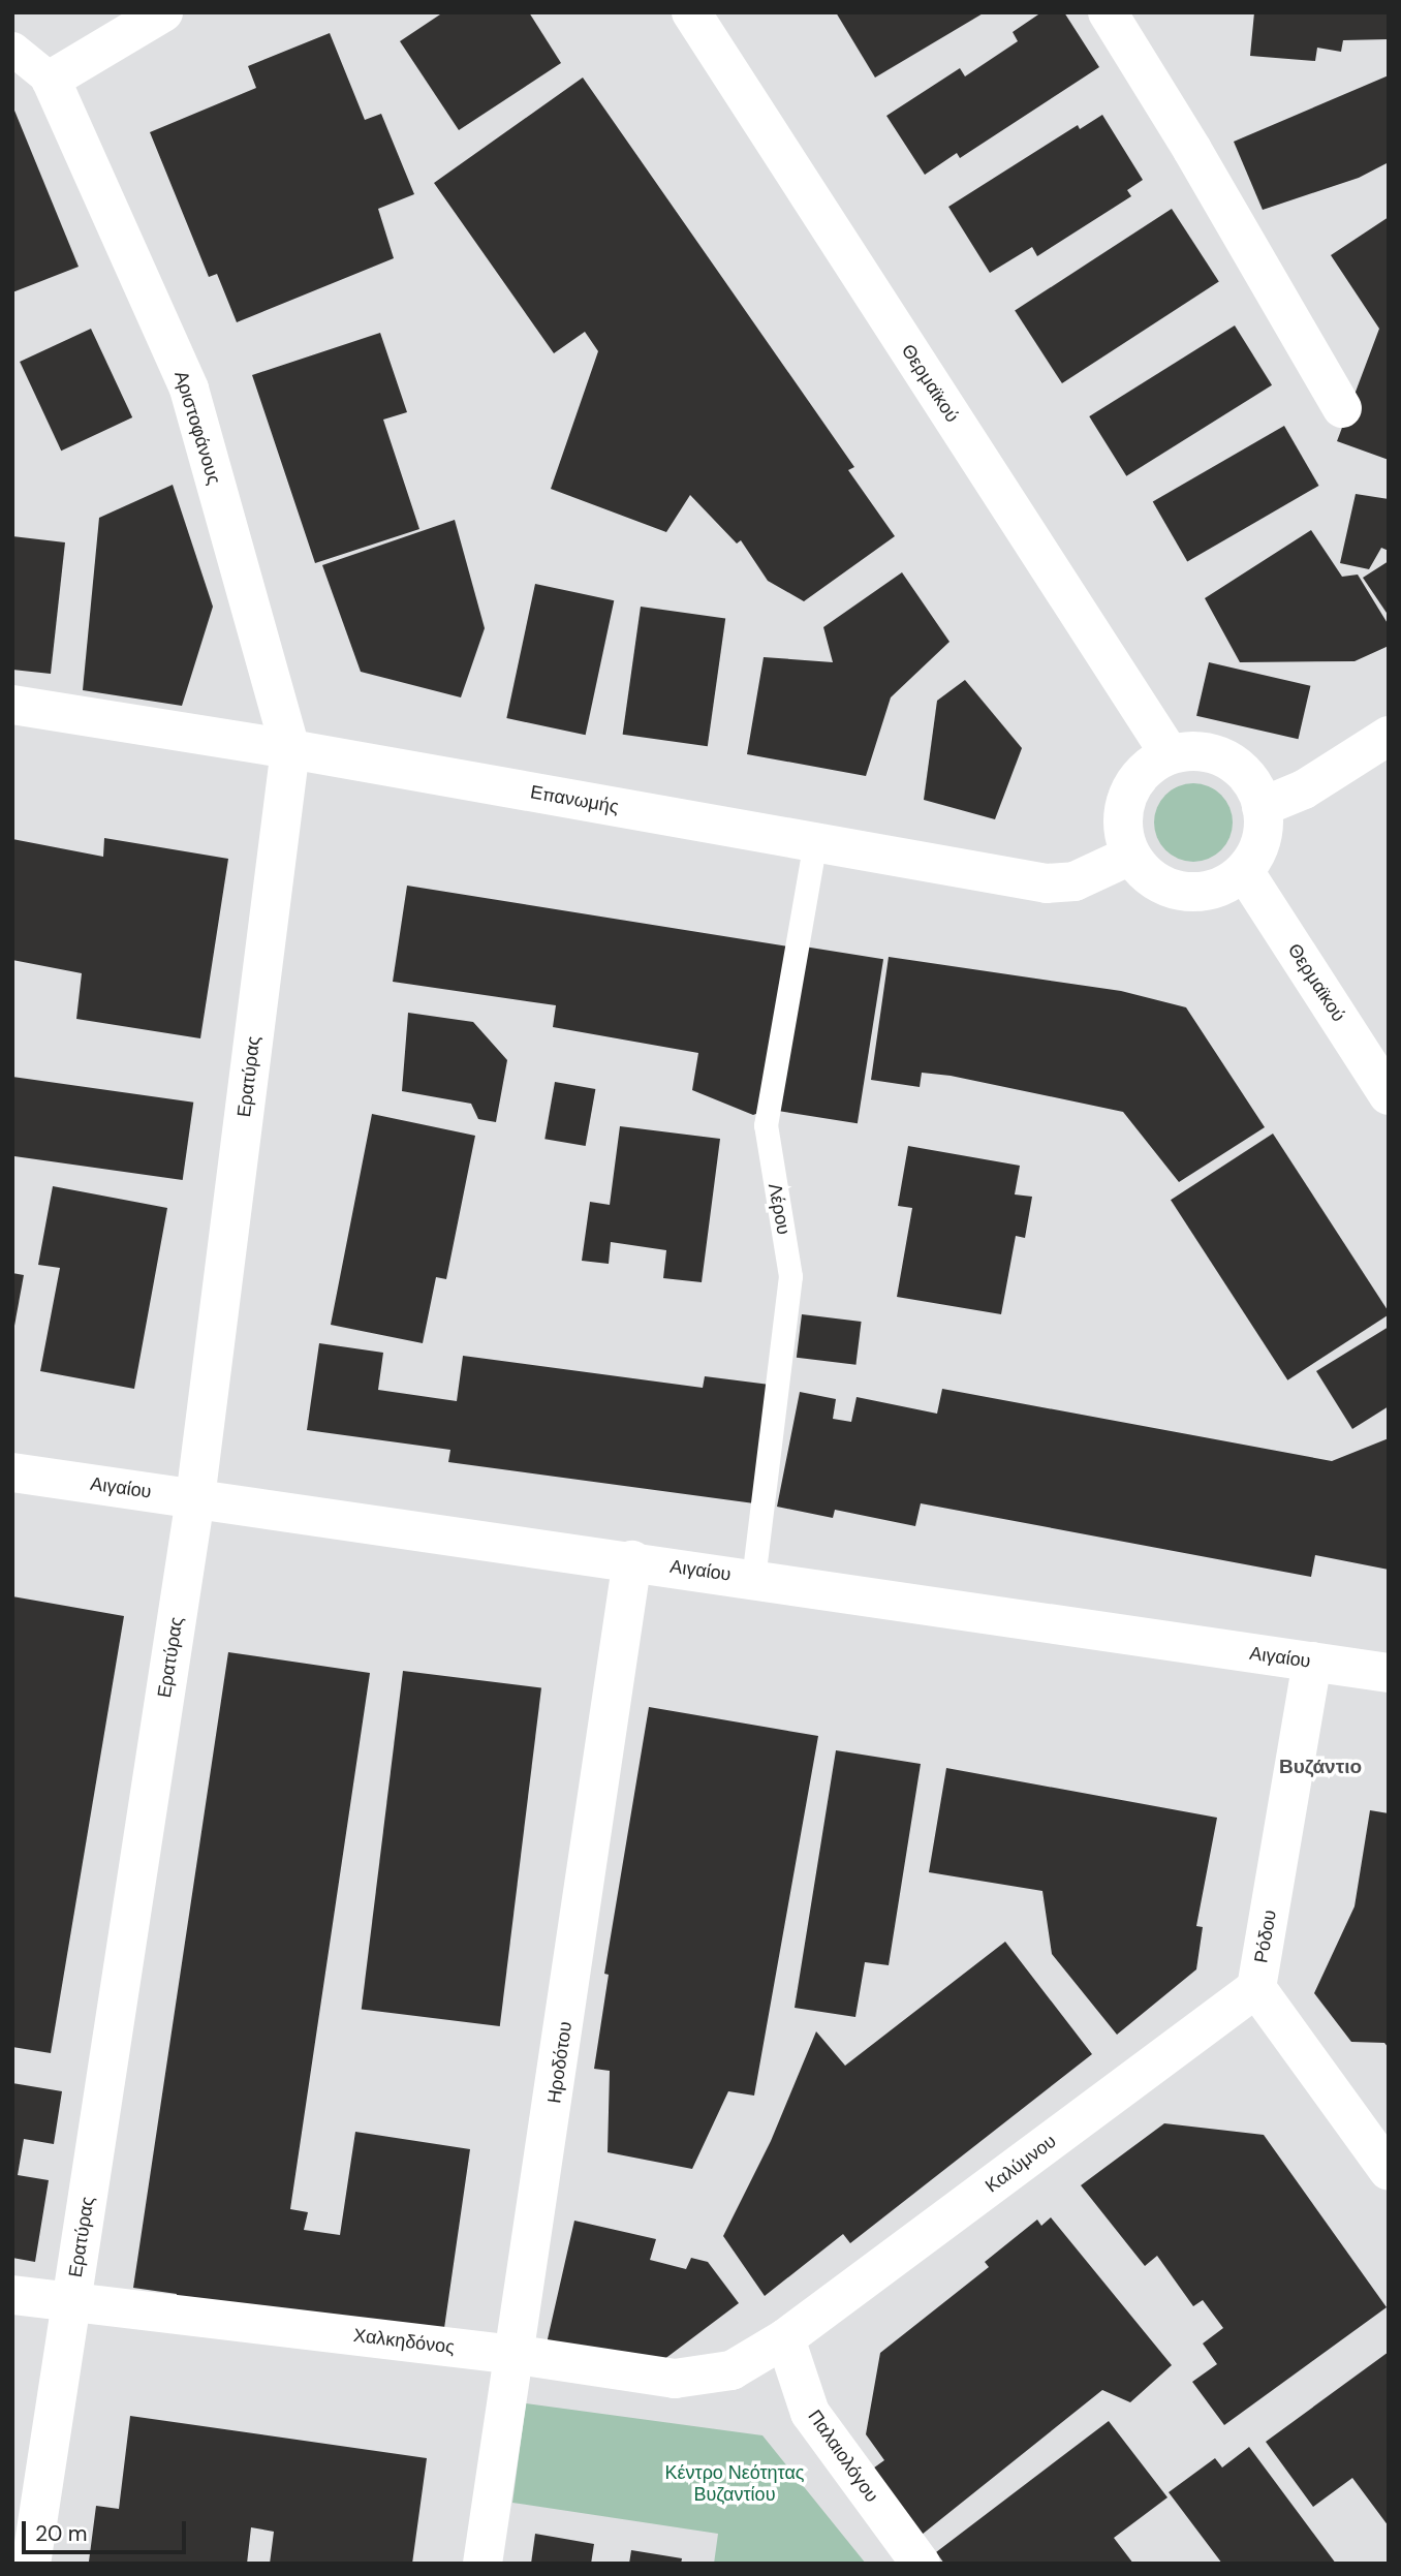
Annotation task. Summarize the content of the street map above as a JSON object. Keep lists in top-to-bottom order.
{
  "streets": {
    "street": [
      "Θερμαϊκού",
      "Αριστοφάνους",
      "Επανωμής",
      "Ερατύρας",
      "Αιγαίου",
      "Ρόδου",
      "Ηροδότου",
      "Καλύμνου",
      "Χαλκηδόνος",
      "Παλαιολόγου"
    ],
    "lane": ["Λέρου"]
  },
  "crossings": [
    ["Θερμαϊκού", "Επανωμής"],
    ["Αριστοφάνους", "Επανωμής"],
    ["Αριστοφάνους", "Ερατύρας"],
    ["Επανωμής", "Ερατύρας"],
    ["Επανωμής", "Λέρου"],
    ["Ερατύρας", "Αιγαίου"],
    ["Ερατύρας", "Χαλκηδόνος"],
    ["Λέρου", "Αιγαίου"],
    ["Αιγαίου", "Ρόδου"],
    ["Αιγαίου", "Ηροδότου"],
    ["Ρόδου", "Καλύμνου"],
    ["Ηροδότου", "Χαλκηδόνος"],
    ["Καλύμνου", "Χαλκηδόνος"],
    ["Καλύμνου", "Παλαιολόγου"],
    ["Χαλκηδόνος", "Παλαιολόγου"]
  ],
  "districts": ["Βυζάντιο"],
  "parks": ["Κέντρο Νεότητας Βυζαντίου"],
  "scale_bar": "20 m"
}
